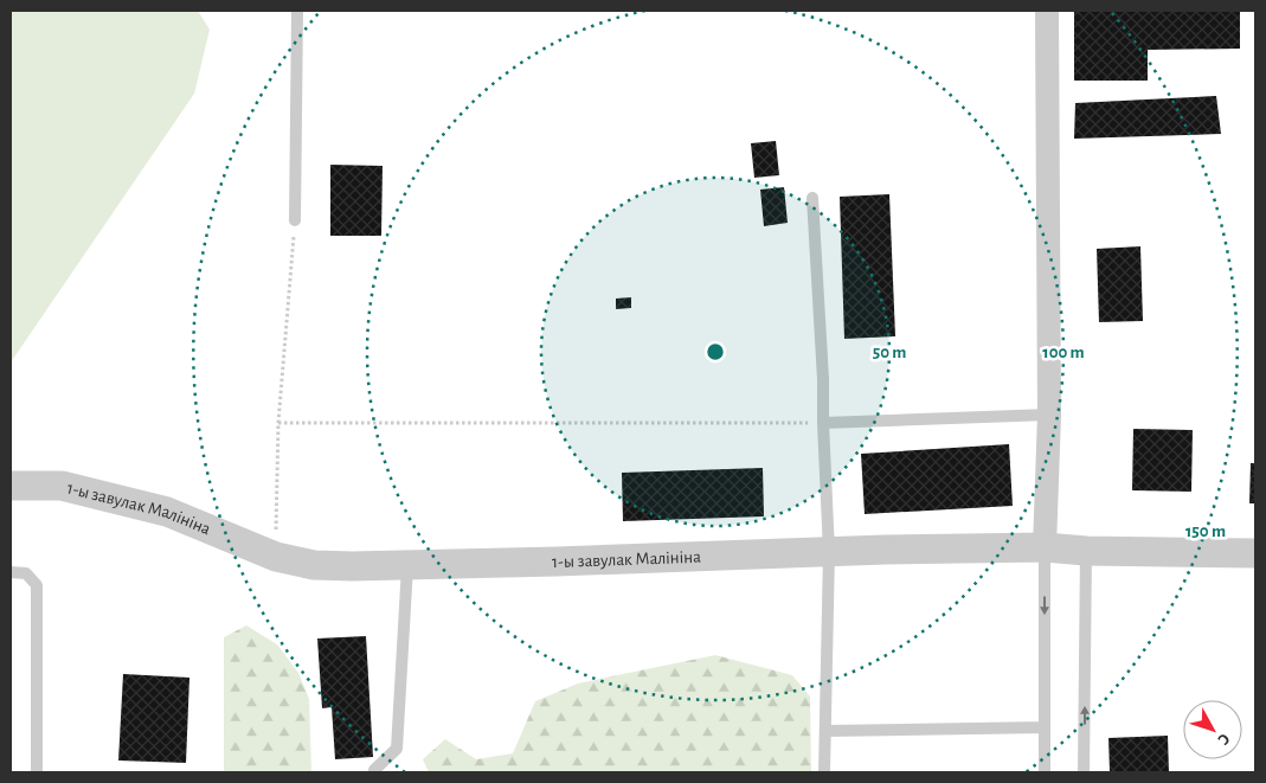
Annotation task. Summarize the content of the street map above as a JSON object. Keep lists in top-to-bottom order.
{
  "streets": {
    "street": ["1-ы завулак Малініна"]
  },
  "north": "bottom right",
  "rings": ["50 m", "100 m", "150 m"]
}
